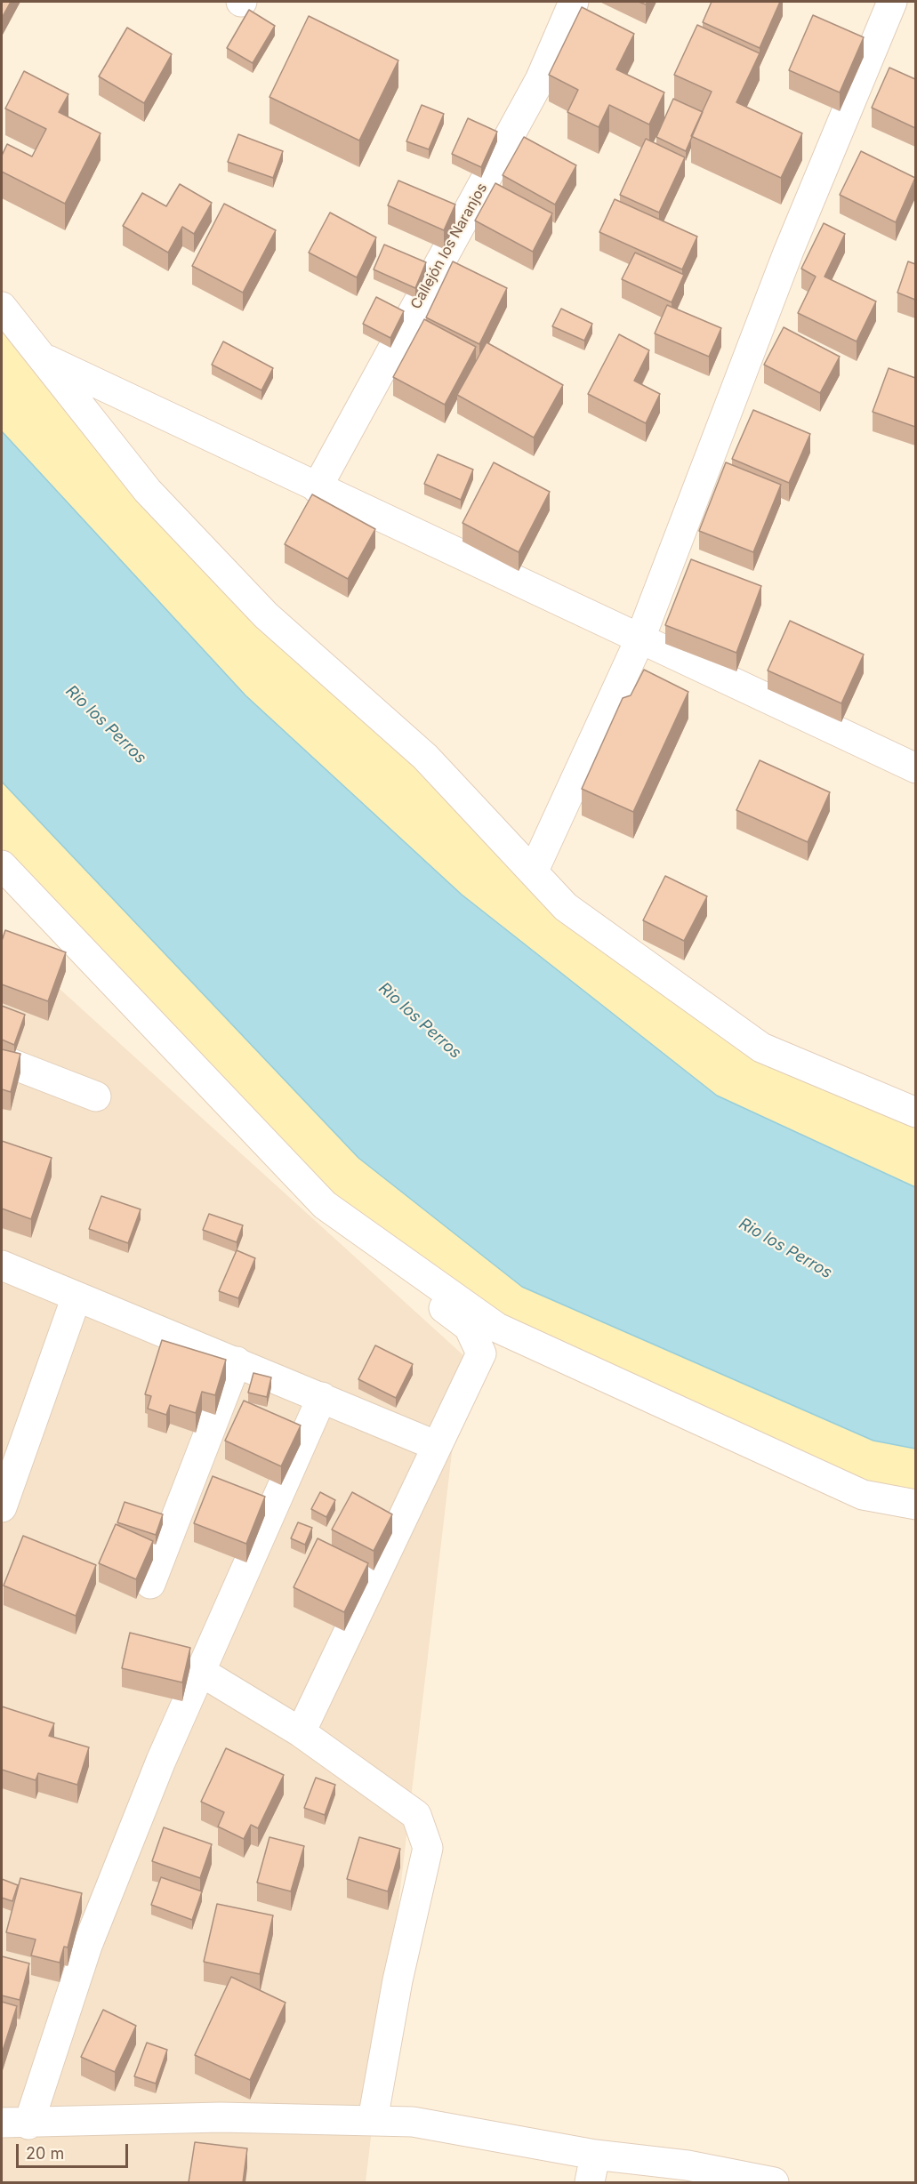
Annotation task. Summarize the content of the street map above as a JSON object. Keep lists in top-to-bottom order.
{
  "streets": {
    "street": ["Callejón los Naranjos"]
  },
  "water": ["Rio los Perros"],
  "scale_bar": "20 m"
}
